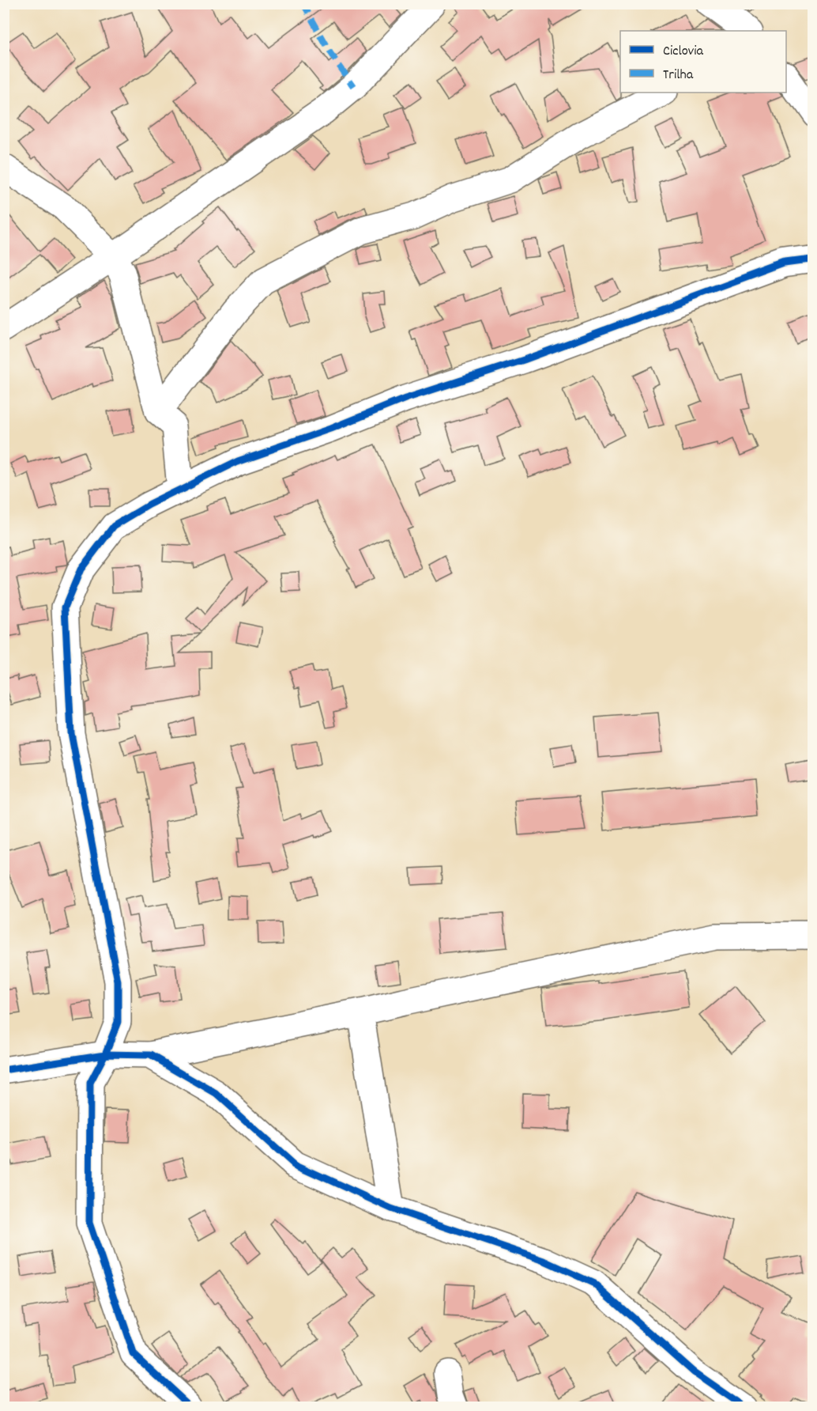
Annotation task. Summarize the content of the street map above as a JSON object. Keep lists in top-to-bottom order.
{
  "legend": ["Ciclovia", "Trilha"]
}
